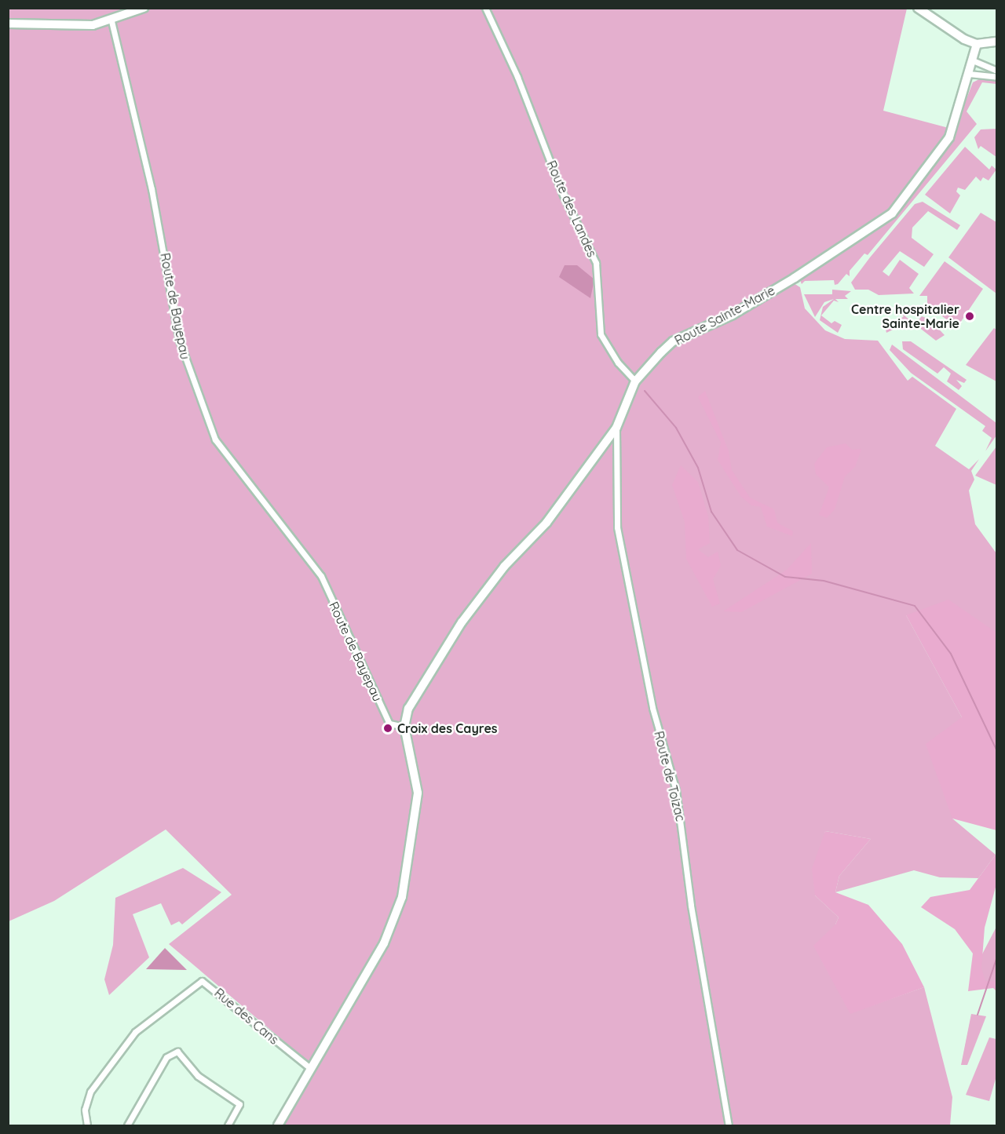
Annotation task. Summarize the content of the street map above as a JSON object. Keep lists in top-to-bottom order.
{
  "streets": {
    "street": [
      "Route des Landes",
      "Route de Bayepau",
      "Route Sainte-Marie",
      "Route de Toizac",
      "Rue des Cans"
    ]
  },
  "crossings": [
    ["Route des Landes", "Route Sainte-Marie"],
    ["Route de Bayepau", "Route Sainte-Marie"],
    ["Route Sainte-Marie", "Route de Toizac"]
  ],
  "places": ["Centre hospitalier Sainte-Marie", "Croix des Cayres"]
}
